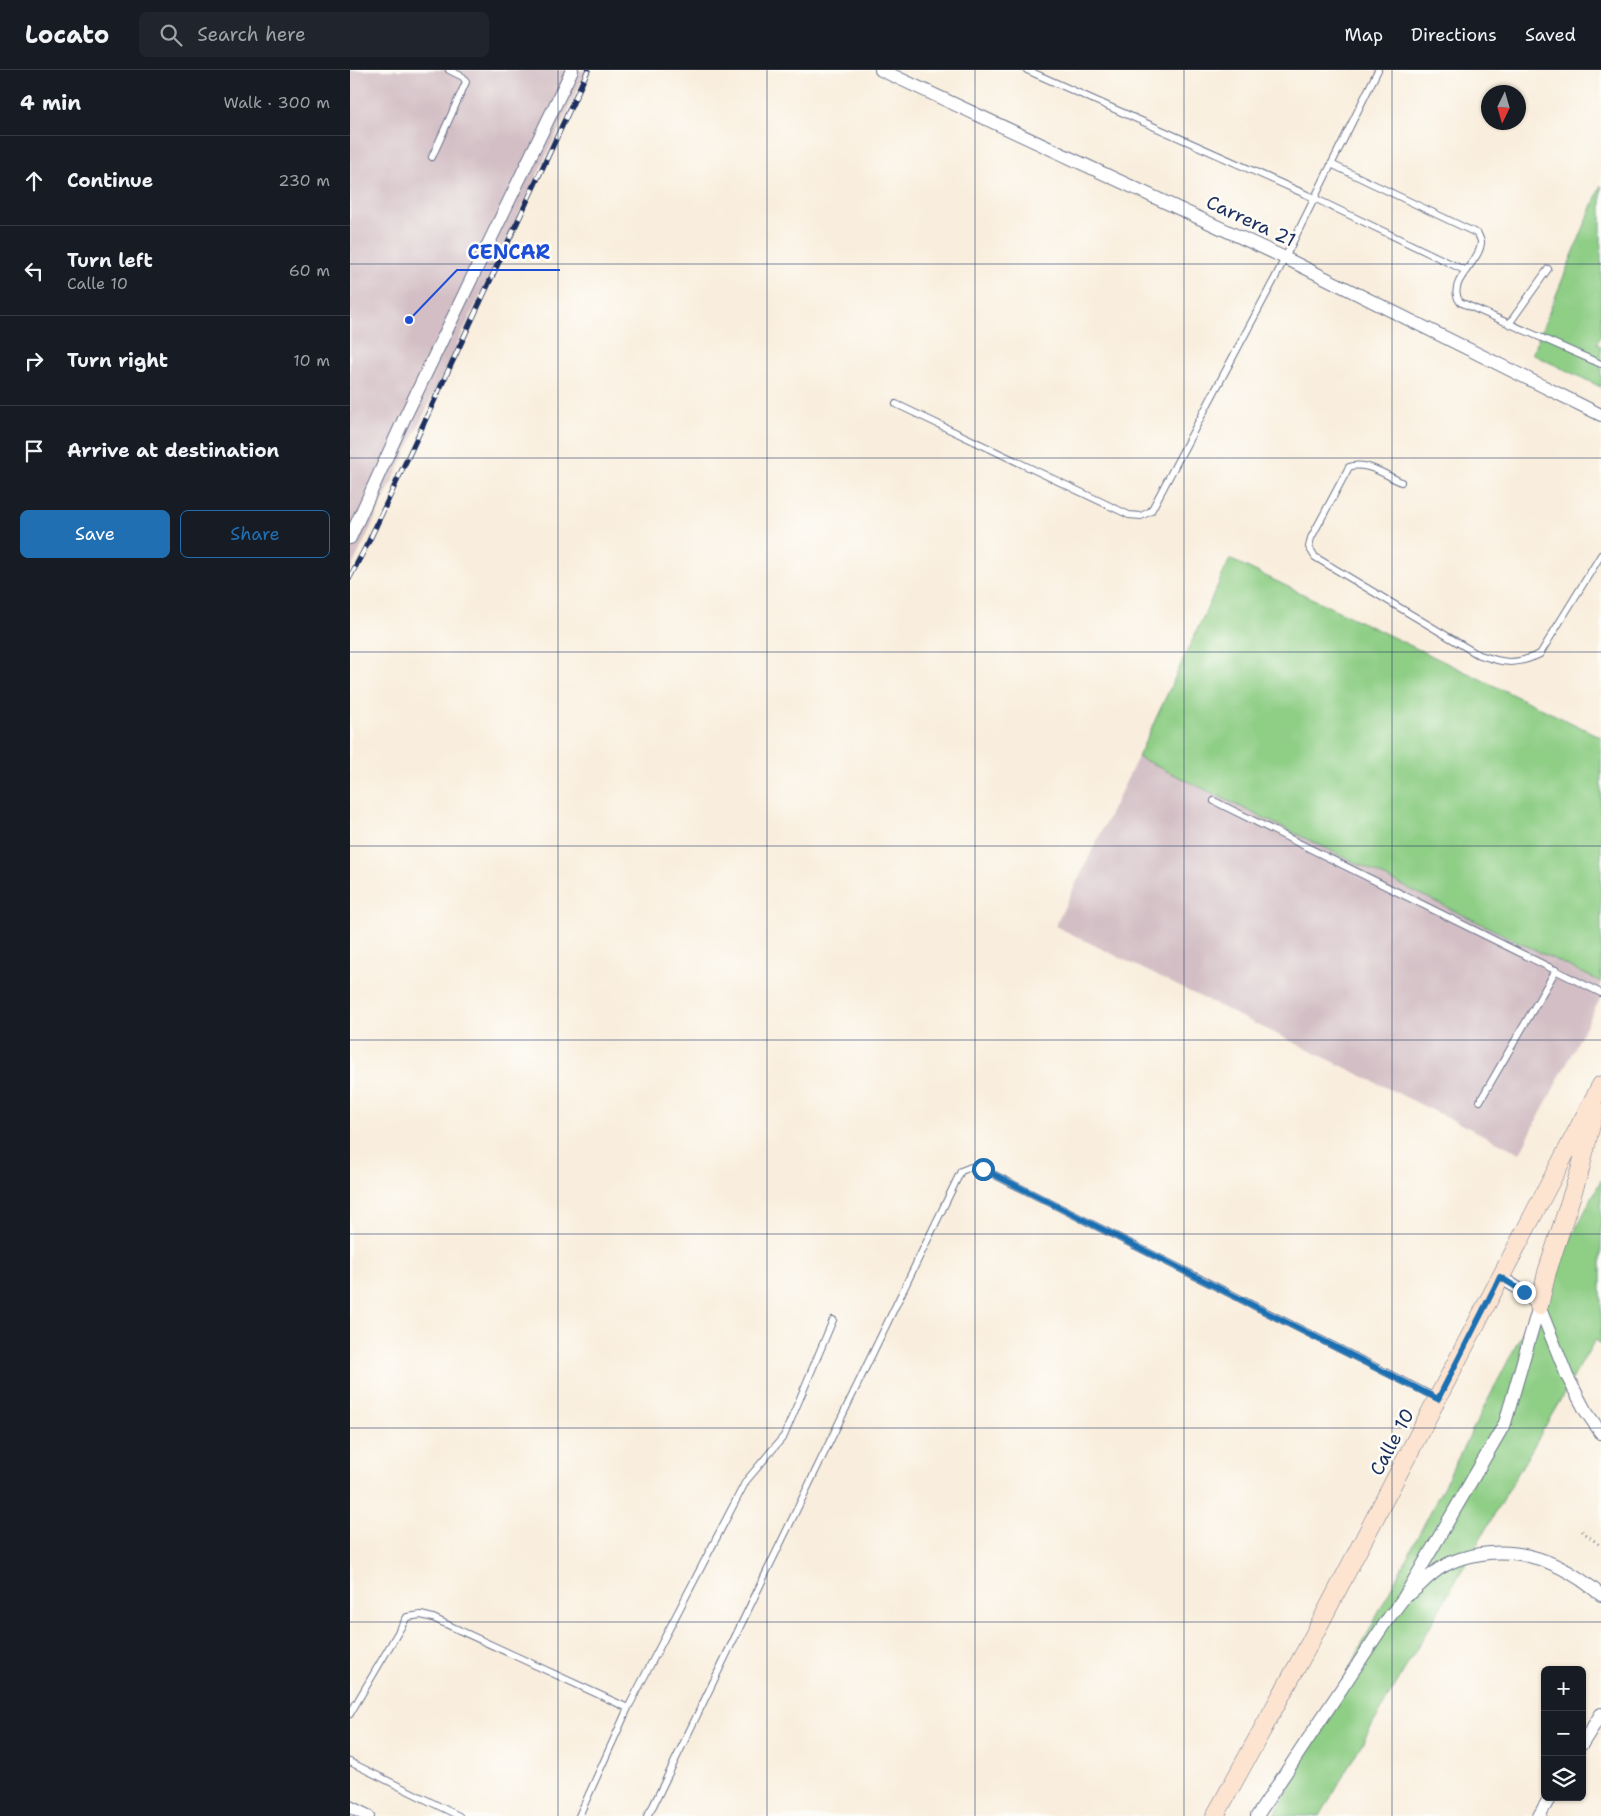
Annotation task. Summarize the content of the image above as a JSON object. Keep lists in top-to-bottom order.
{
  "streets": {
    "main road": ["Calle 10"],
    "street": ["Carrera 21"]
  },
  "places": ["CENCAR"],
  "north": "bottom",
  "page": {
    "header": "Locato",
    "search": "Search here",
    "nav": ["Map", "Directions", "Saved"],
    "heading": ["4 min", "Walk · 300 m"],
    "list": [
      ["Continue", "230 m"],
      ["Turn left", "Calle 10", "60 m"],
      ["Turn right", "10 m"],
      "Arrive at destination"
    ],
    "buttons": ["Save", "Share"],
    "map_buttons": ["+", "−"]
  }
}
